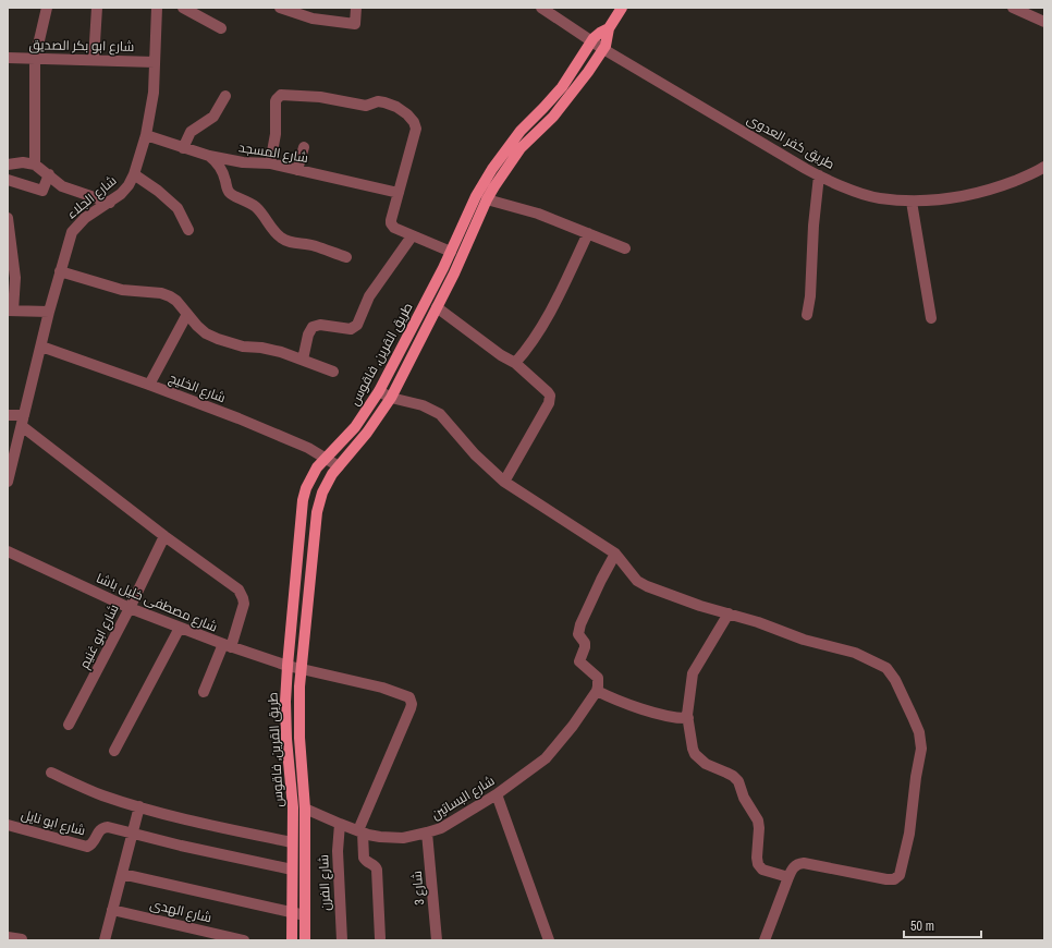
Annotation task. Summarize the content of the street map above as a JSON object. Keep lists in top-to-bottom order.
{
  "streets": {
    "main road": ["طريق القرين, فاقوس"],
    "street": [
      "شارع ابو بكر الصديق",
      "طريق كفر العدوى",
      "شارع المسجد",
      "شارع الجلاء",
      "شارع الخليج",
      "شارع مصطفى خليل باشا",
      "شارع ابو غنيم",
      "شارع البساتين",
      "شارع ابو نايل",
      "شارع الفرن",
      "شارع 3",
      "شارع الهدى"
    ]
  },
  "crossings": [
    ["شارع ابو بكر الصديق", "شارع الجلاء"],
    ["طريق كفر العدوى", "طريق القرين, فاقوس"],
    ["شارع المسجد", "شارع الجلاء"],
    ["شارع الجلاء", "شارع الخليج"],
    ["طريق القرين, فاقوس", "شارع الخليج"],
    ["طريق القرين, فاقوس", "شارع مصطفى خليل باشا"],
    ["طريق القرين, فاقوس", "شارع البساتين"],
    ["شارع مصطفى خليل باشا", "شارع ابو غنيم"],
    ["شارع مصطفى خليل باشا", "شارع البساتين"],
    ["شارع البساتين", "شارع الفرن"],
    ["شارع البساتين", "شارع 3"]
  ],
  "scale_bar": "50 m"
}
